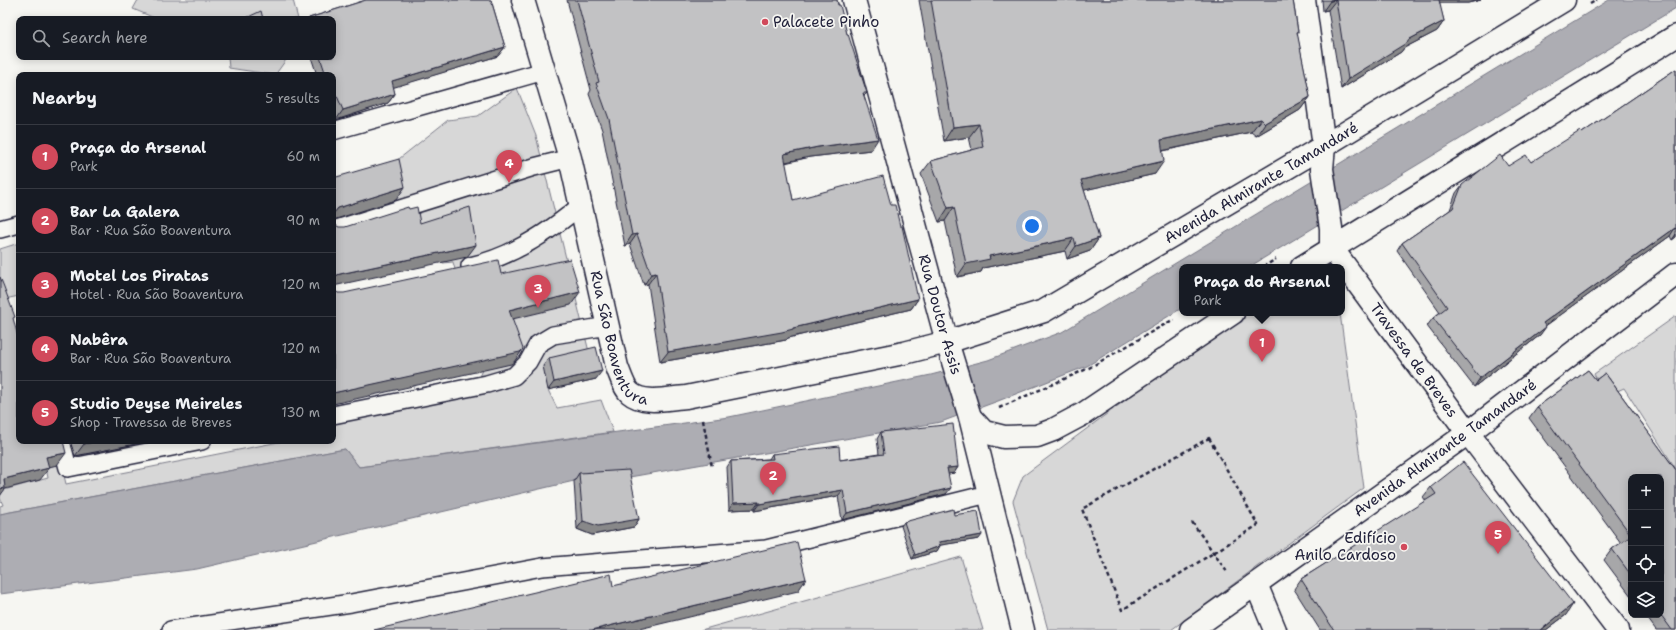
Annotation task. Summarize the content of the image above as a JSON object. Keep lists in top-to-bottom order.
{
  "streets": {
    "street": [
      "Avenida Almirante Tamandaré",
      "Rua Doutor Assis",
      "Rua São Boaventura",
      "Travessa de Breves"
    ]
  },
  "crossings": [
    ["Avenida Almirante Tamandaré", "Rua Doutor Assis"],
    ["Avenida Almirante Tamandaré", "Rua São Boaventura"],
    ["Avenida Almirante Tamandaré", "Travessa de Breves"],
    ["Rua Doutor Assis", "Rua São Boaventura"]
  ],
  "places": ["Palacete Pinho", "Edifício Anilo Cardoso"],
  "page": {
    "search": "Search here",
    "heading": ["Nearby", "5 results"],
    "list": [
      {
        "mark": "1",
        "name": "Praça do Arsenal",
        "note": "Park",
        "value": "60 m"
      },
      {
        "mark": "2",
        "name": "Bar La Galera",
        "note": "Bar · Rua São Boaventura",
        "value": "90 m"
      },
      {
        "mark": "3",
        "name": "Motel Los Piratas",
        "note": "Hotel · Rua São Boaventura",
        "value": "120 m"
      },
      {
        "mark": "4",
        "name": "Nabêra",
        "note": "Bar · Rua São Boaventura",
        "value": "120 m"
      },
      {
        "mark": "5",
        "name": "Studio Deyse Meireles",
        "note": "Shop · Travessa de Breves",
        "value": "130 m"
      }
    ],
    "pins": [
      "4",
      "3",
      "1",
      "2",
      "5"
    ],
    "popup": ["Praça do Arsenal", "Park"],
    "map_buttons": ["+", "−"]
  }
}
